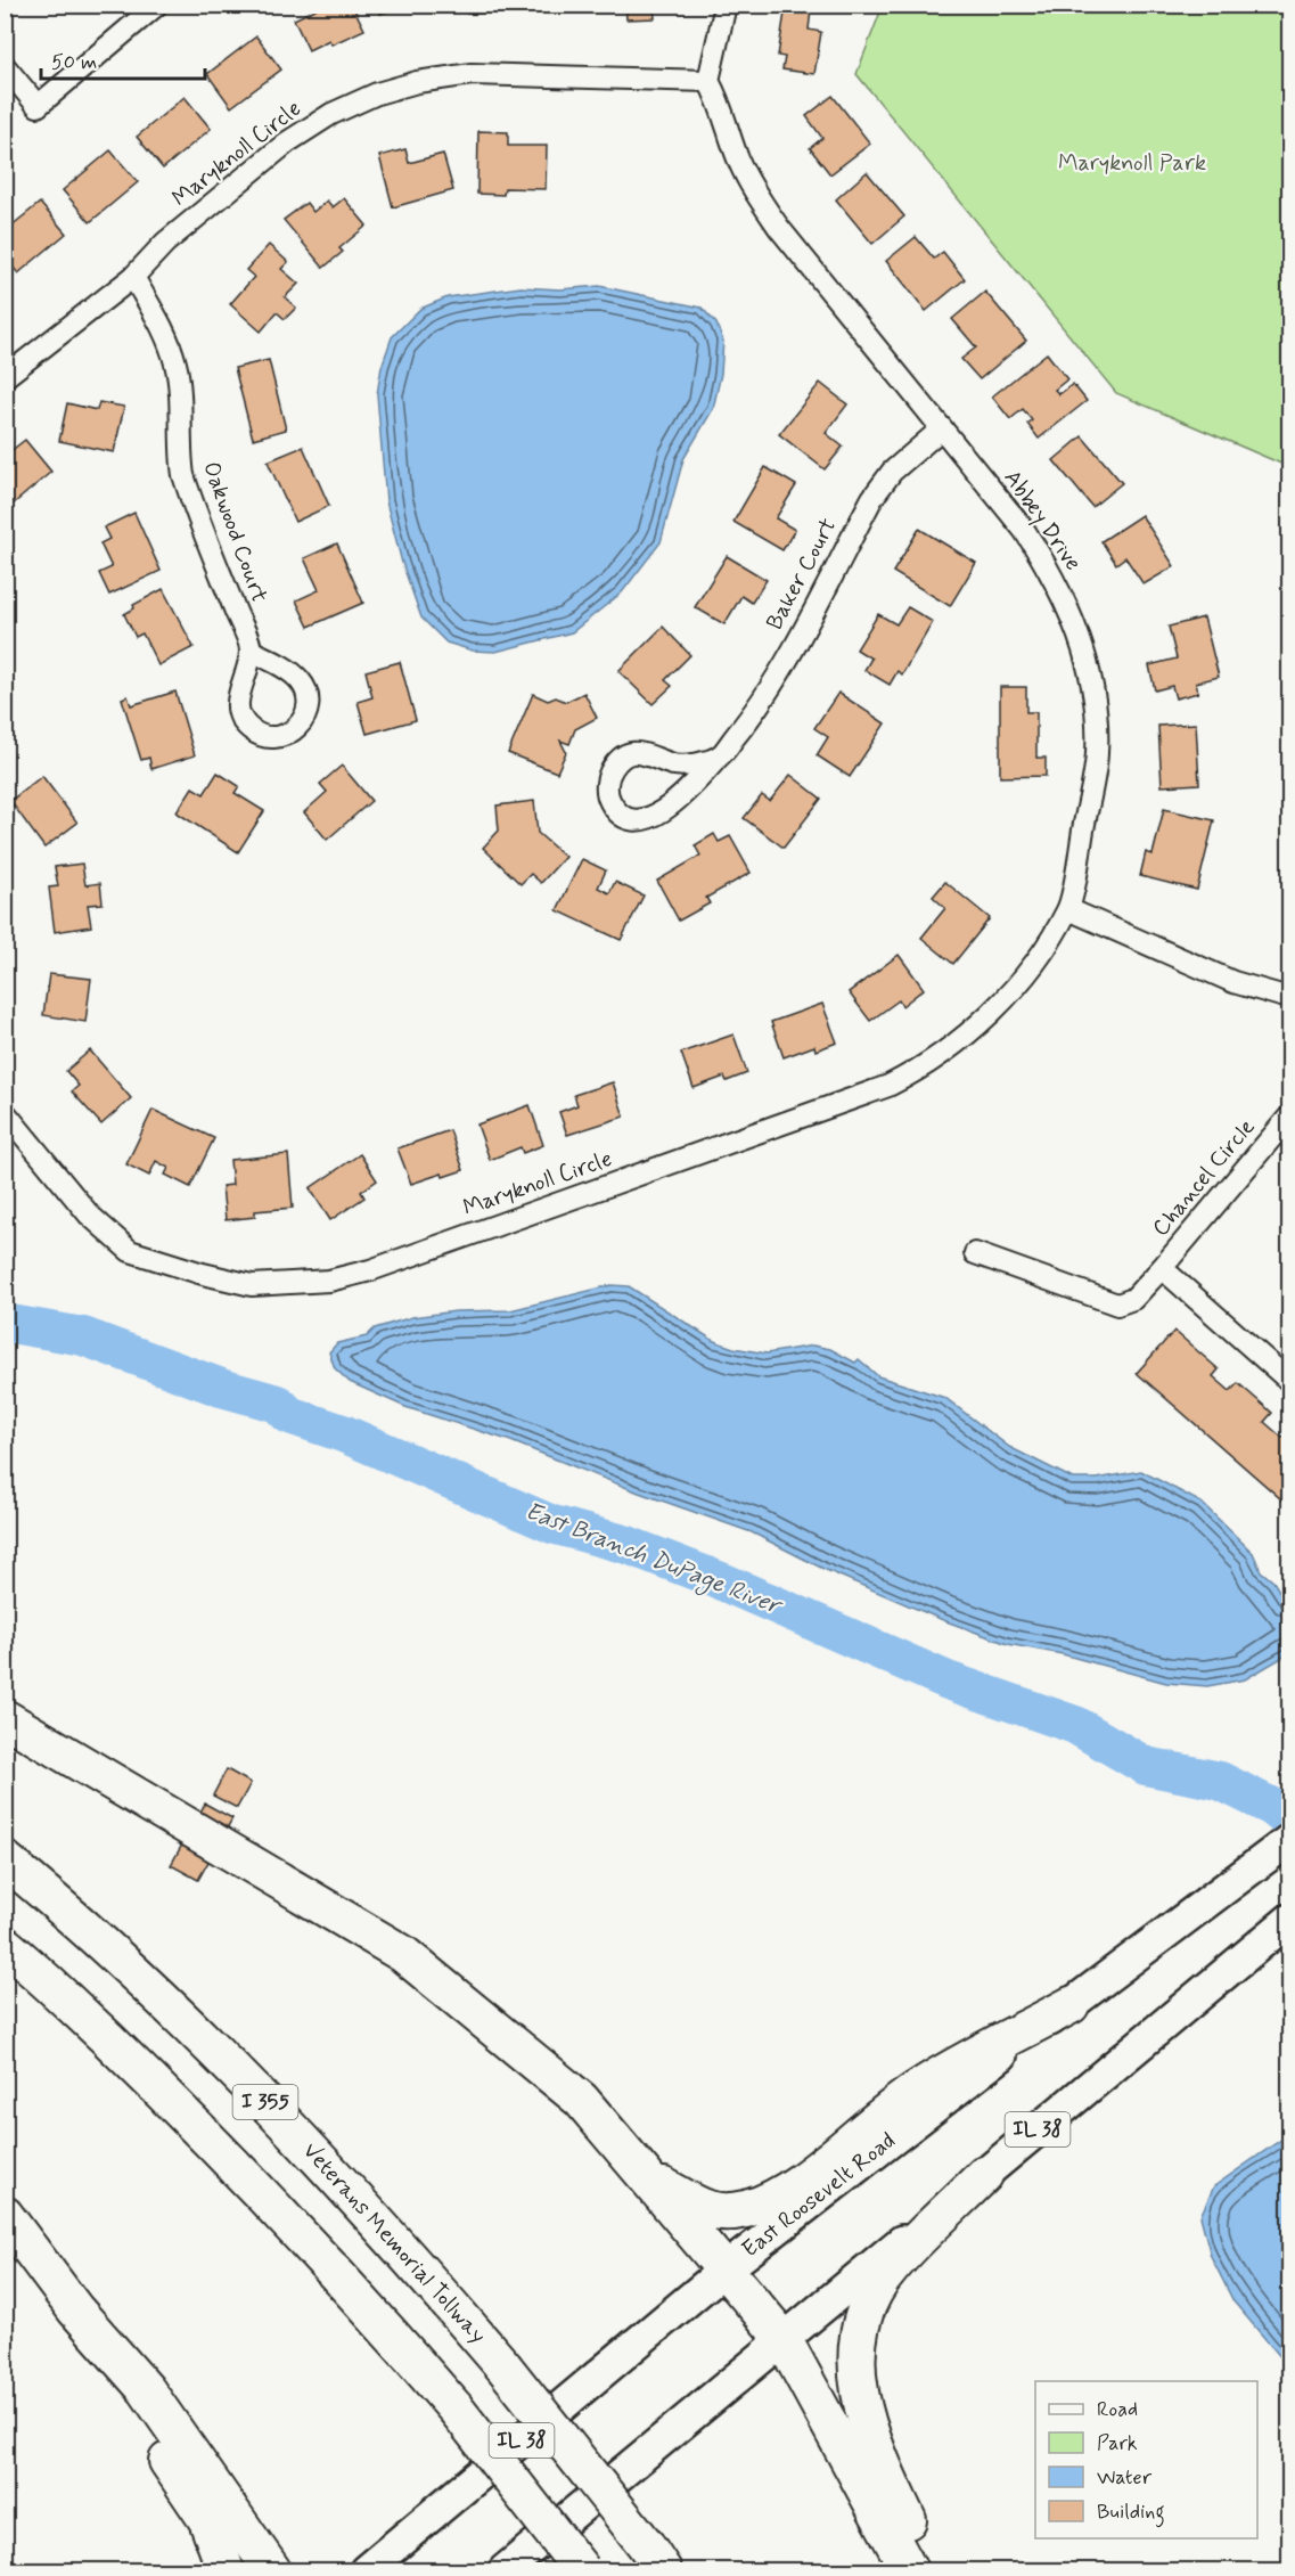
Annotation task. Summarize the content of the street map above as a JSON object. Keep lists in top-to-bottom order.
{
  "streets": {
    "highway": ["I 355", "Veterans Memorial Tollway"],
    "main road": ["IL 38", "East Roosevelt Road"],
    "street": [
      "Maryknoll Circle",
      "Abbey Drive",
      "Oakwood Court",
      "Baker Court",
      "Chancel Circle"
    ]
  },
  "crossings": [
    ["Maryknoll Circle", "Abbey Drive"],
    ["Maryknoll Circle", "Oakwood Court"],
    ["Abbey Drive", "Baker Court"]
  ],
  "water": ["East Branch DuPage River"],
  "parks": ["Maryknoll Park"],
  "legend": [
    "Road",
    "Park",
    "Water",
    "Building"
  ],
  "scale_bar": "50 m"
}
